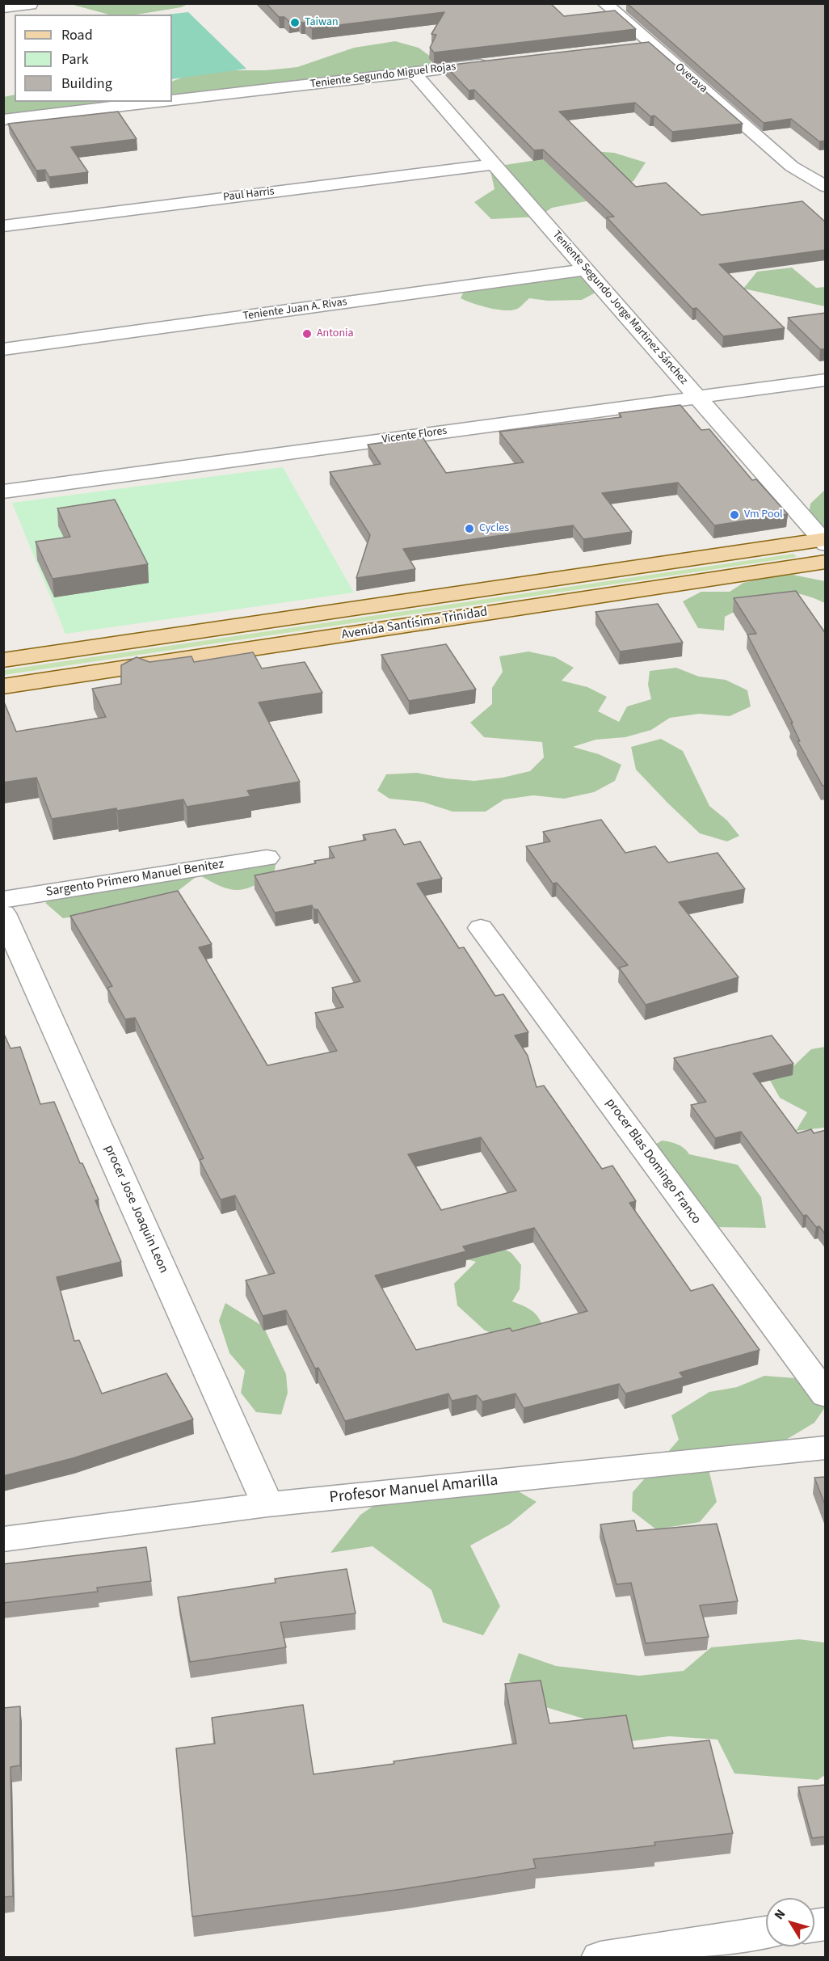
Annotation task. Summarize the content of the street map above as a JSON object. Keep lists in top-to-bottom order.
{
  "streets": {
    "main road": ["Avenida Santísima Trinidad"],
    "street": [
      "Teniente Segundo Miguel Rojas",
      "Overava",
      "Paul Harris",
      "Teniente Segundo Jorge Martinez Sánchez",
      "Teniente Juan A. Rivas",
      "Vicente Flores",
      "Sargento Primero Manuel Benitez",
      "procer Blas Domingo Franco",
      "procer Jose Joaquin Leon",
      "Profesor Manuel Amarilla"
    ]
  },
  "crossings": [
    ["Teniente Segundo Miguel Rojas", "Teniente Segundo Jorge Martinez Sánchez"],
    ["Paul Harris", "Teniente Segundo Jorge Martinez Sánchez"],
    ["Teniente Segundo Jorge Martinez Sánchez", "Teniente Juan A. Rivas"],
    ["Teniente Segundo Jorge Martinez Sánchez", "Vicente Flores"],
    ["Teniente Segundo Jorge Martinez Sánchez", "Avenida Santísima Trinidad"],
    ["procer Jose Joaquin Leon", "Profesor Manuel Amarilla"]
  ],
  "places": [
    "Taiwan",
    "Antonia",
    "Vm Pool",
    "Cycles"
  ],
  "legend": ["Road", "Park", "Building"],
  "north": "top left"
}
